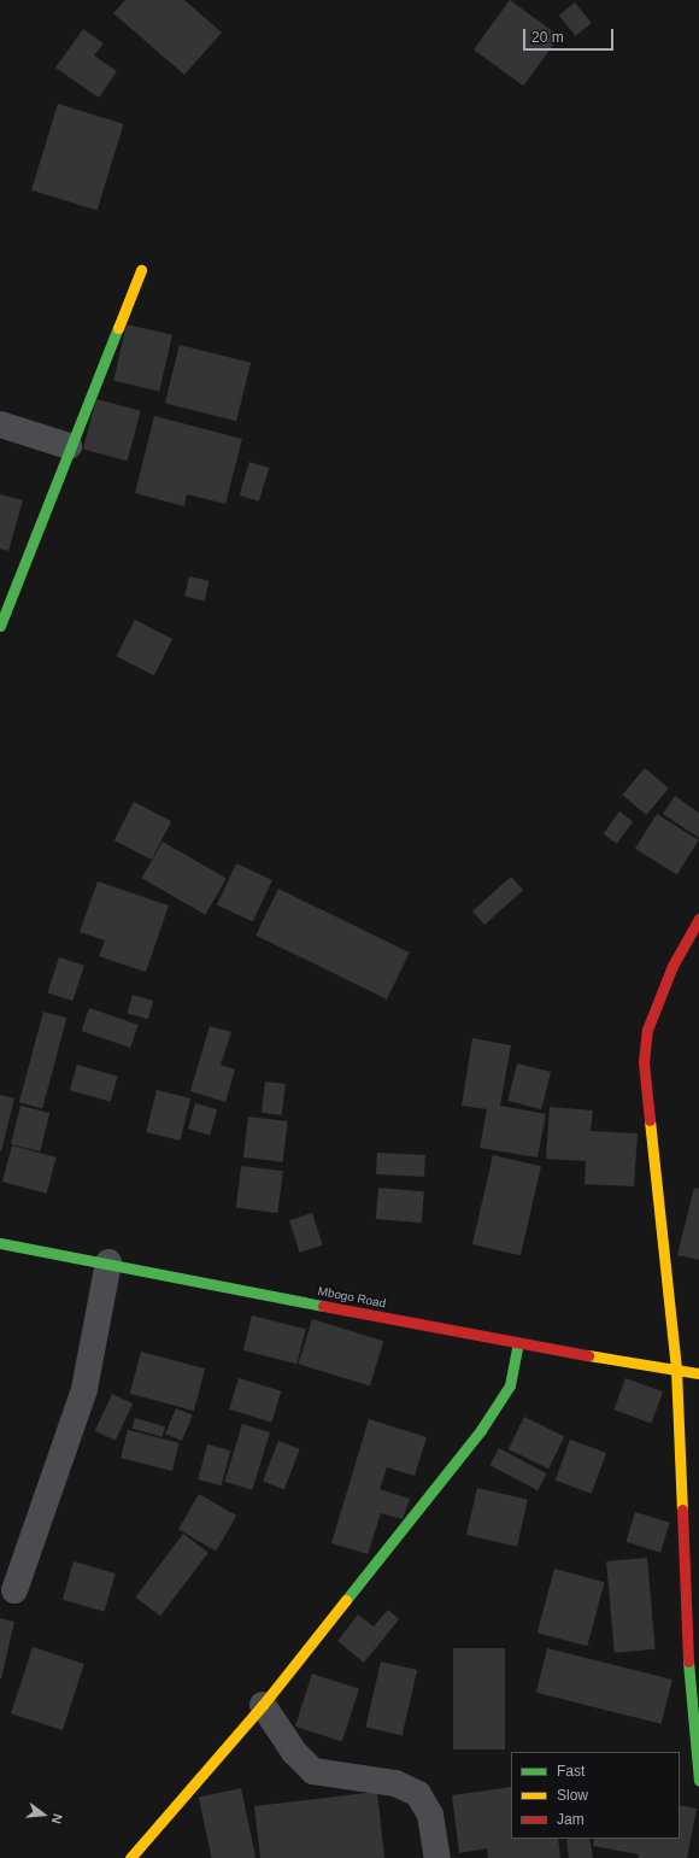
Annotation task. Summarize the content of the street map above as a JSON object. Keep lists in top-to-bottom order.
{
  "streets": {
    "street": ["Mbogo Road"]
  },
  "legend": ["Fast", "Slow", "Jam"],
  "scale_bar": "20 m",
  "north": "right"
}
